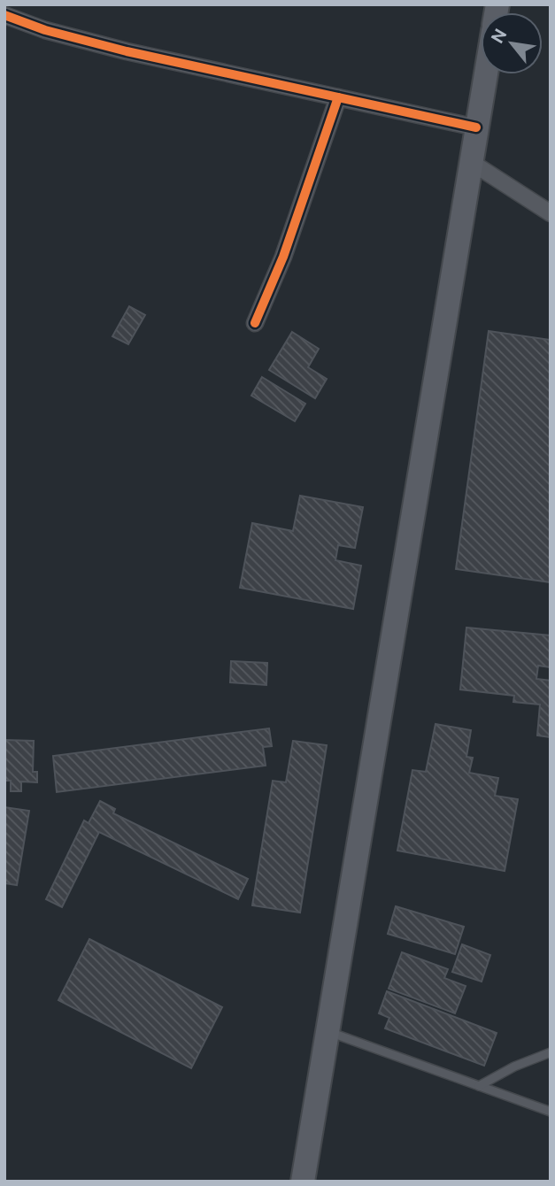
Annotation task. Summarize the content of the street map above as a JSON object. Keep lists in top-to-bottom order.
{
  "north": "top left"
}
